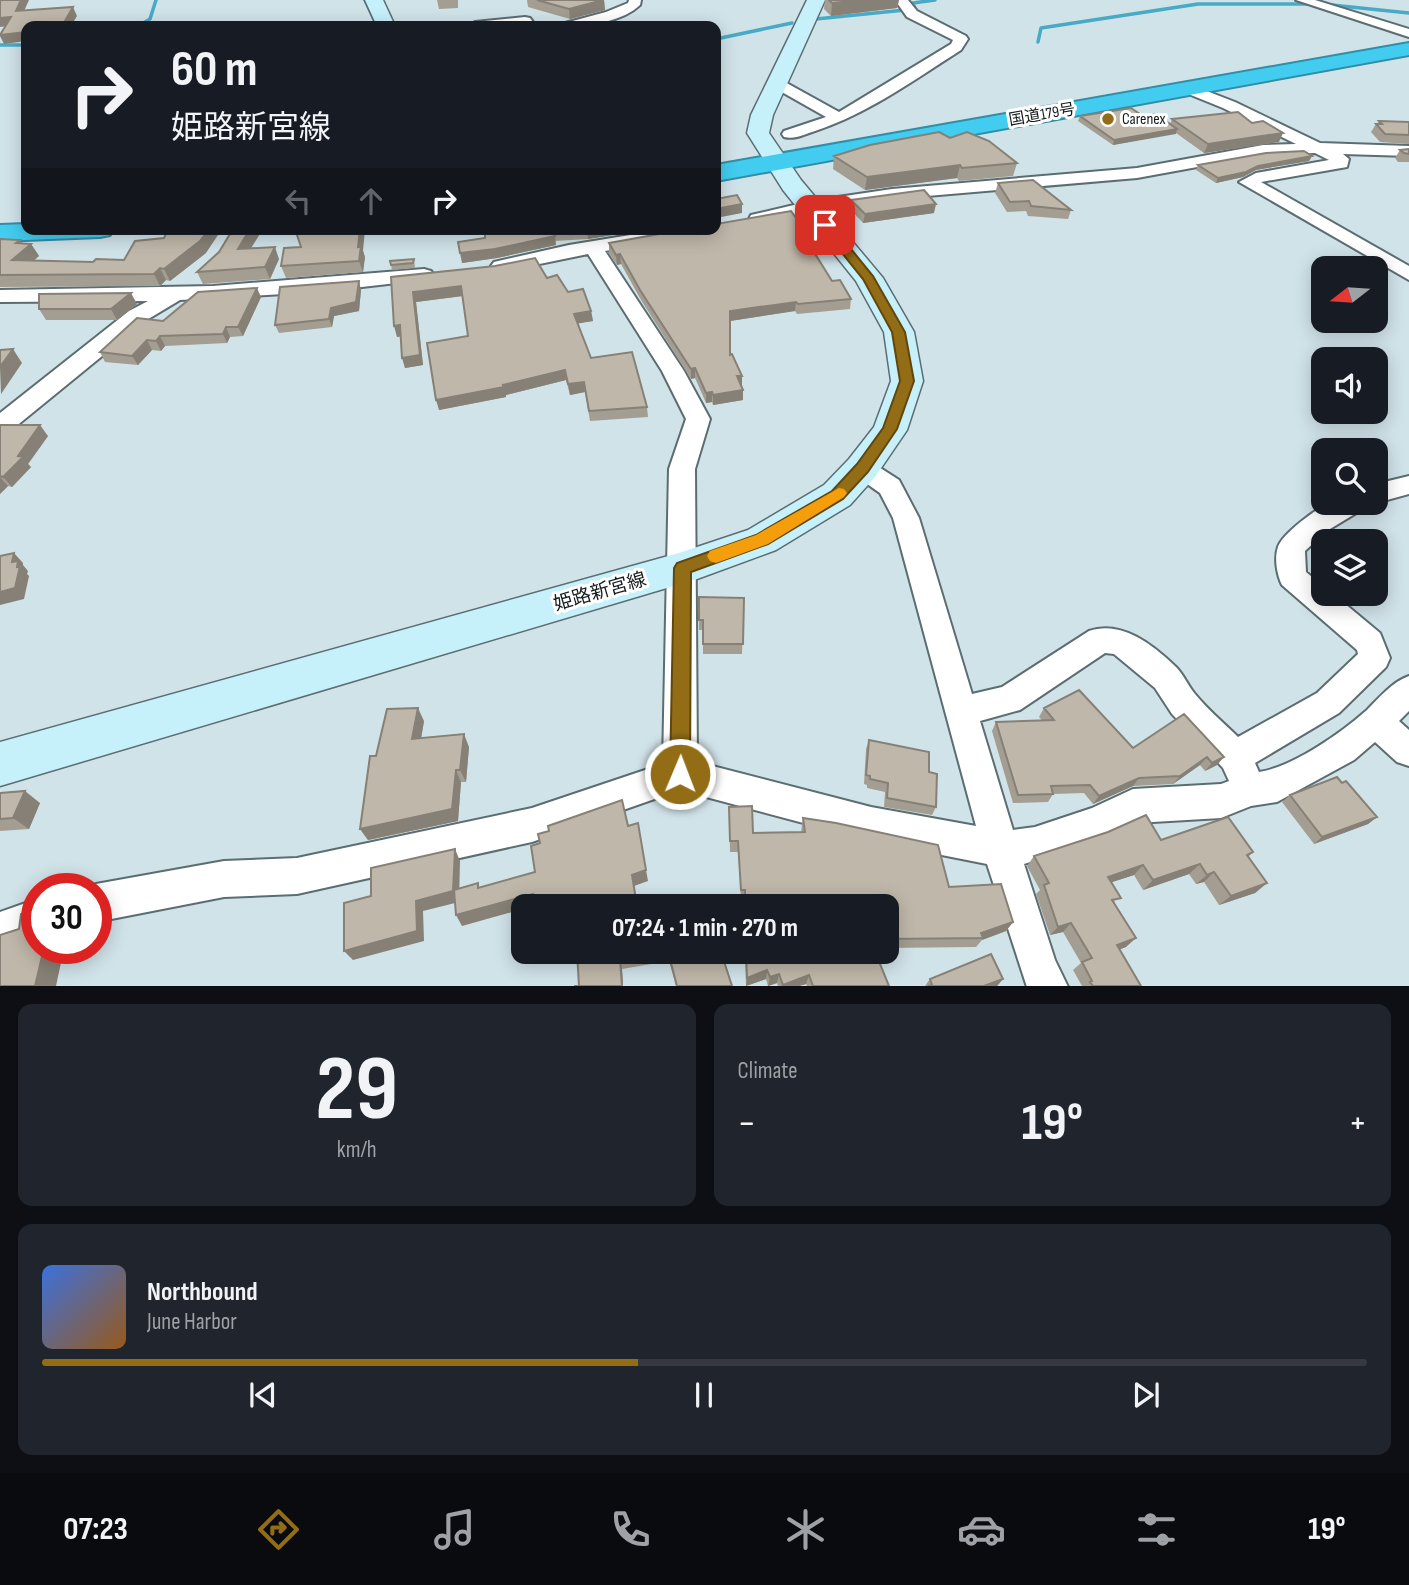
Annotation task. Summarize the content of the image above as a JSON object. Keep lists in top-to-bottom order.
{
  "streets": {
    "highway": ["国道179号"],
    "main road": ["姫路新宮線"]
  },
  "crossings": [
    ["国道179号", "姫路新宮線"]
  ],
  "places": ["Carenex"],
  "north": "left",
  "page": {
    "turn": ["60 m", "姫路新宮線"],
    "limit": "30",
    "trip": "07:24 · 1 min · 270 m",
    "tile": [
      ["29", "km/h"],
      "Climate"
    ],
    "heat": ["−", "19°", "+"],
    "song": ["Northbound", "June Harbor"],
    "tabs": ["07:23", "19°"]
  }
}
